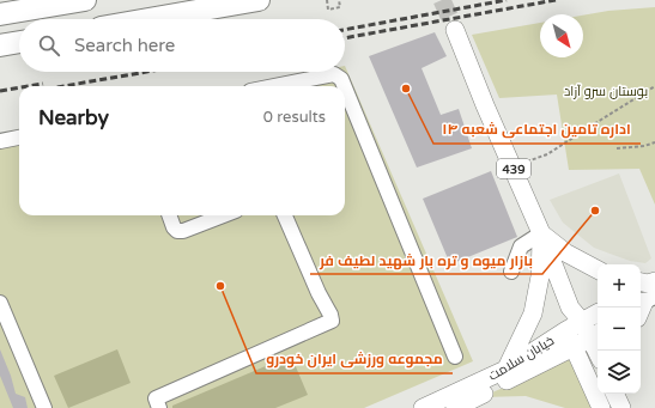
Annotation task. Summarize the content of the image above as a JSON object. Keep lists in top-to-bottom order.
{
  "streets": {
    "main road": ["439", "خیابان سلامت"]
  },
  "crossings": [
    ["439", "خیابان سلامت"]
  ],
  "parks": ["بوستان سرو آزاد"],
  "places": ["اداره تامین اجتماعی شعبه ۱۴", "بازار میوه و تره بار شهید لطیف فر", "مجموعه ورزشی ایران خودرو"],
  "north": "bottom right",
  "page": {
    "search": "Search here",
    "heading": ["Nearby", "0 results"],
    "map_buttons": ["+", "−"]
  }
}
